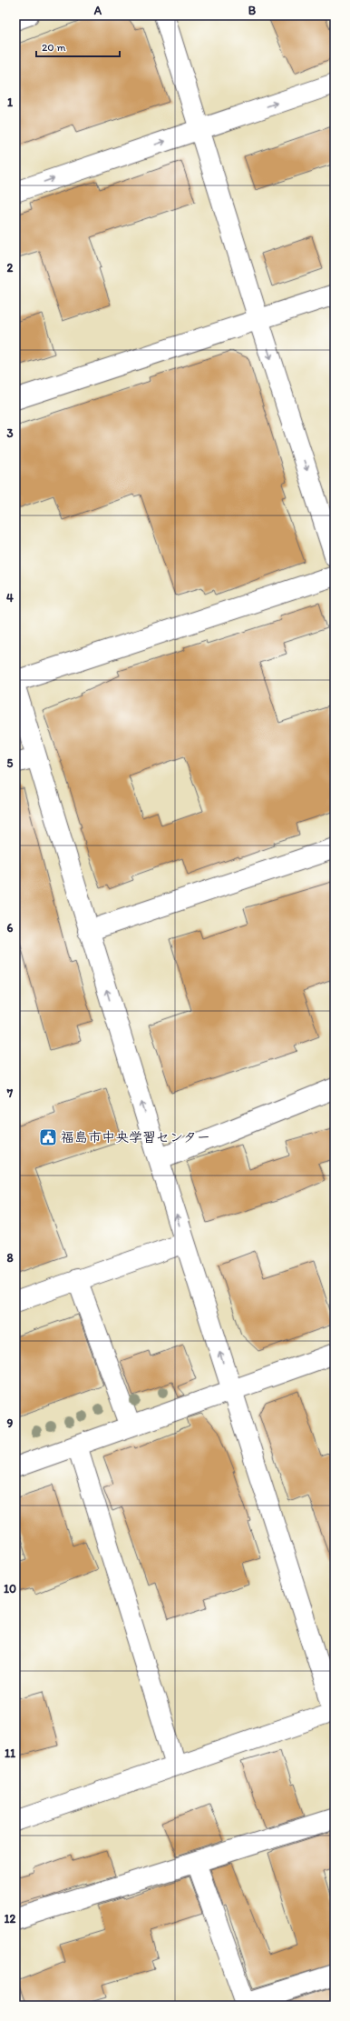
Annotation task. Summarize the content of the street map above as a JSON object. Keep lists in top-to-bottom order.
{
  "places": {
    "public building": ["福島市中央学習センター"]
  },
  "scale_bar": "20 m",
  "grid": {
    "columns": ["A", "B"],
    "rows": [
      "1",
      "2",
      "3",
      "4",
      "5",
      "6",
      "7",
      "8",
      "9",
      "10",
      "11",
      "12"
    ]
  }
}
